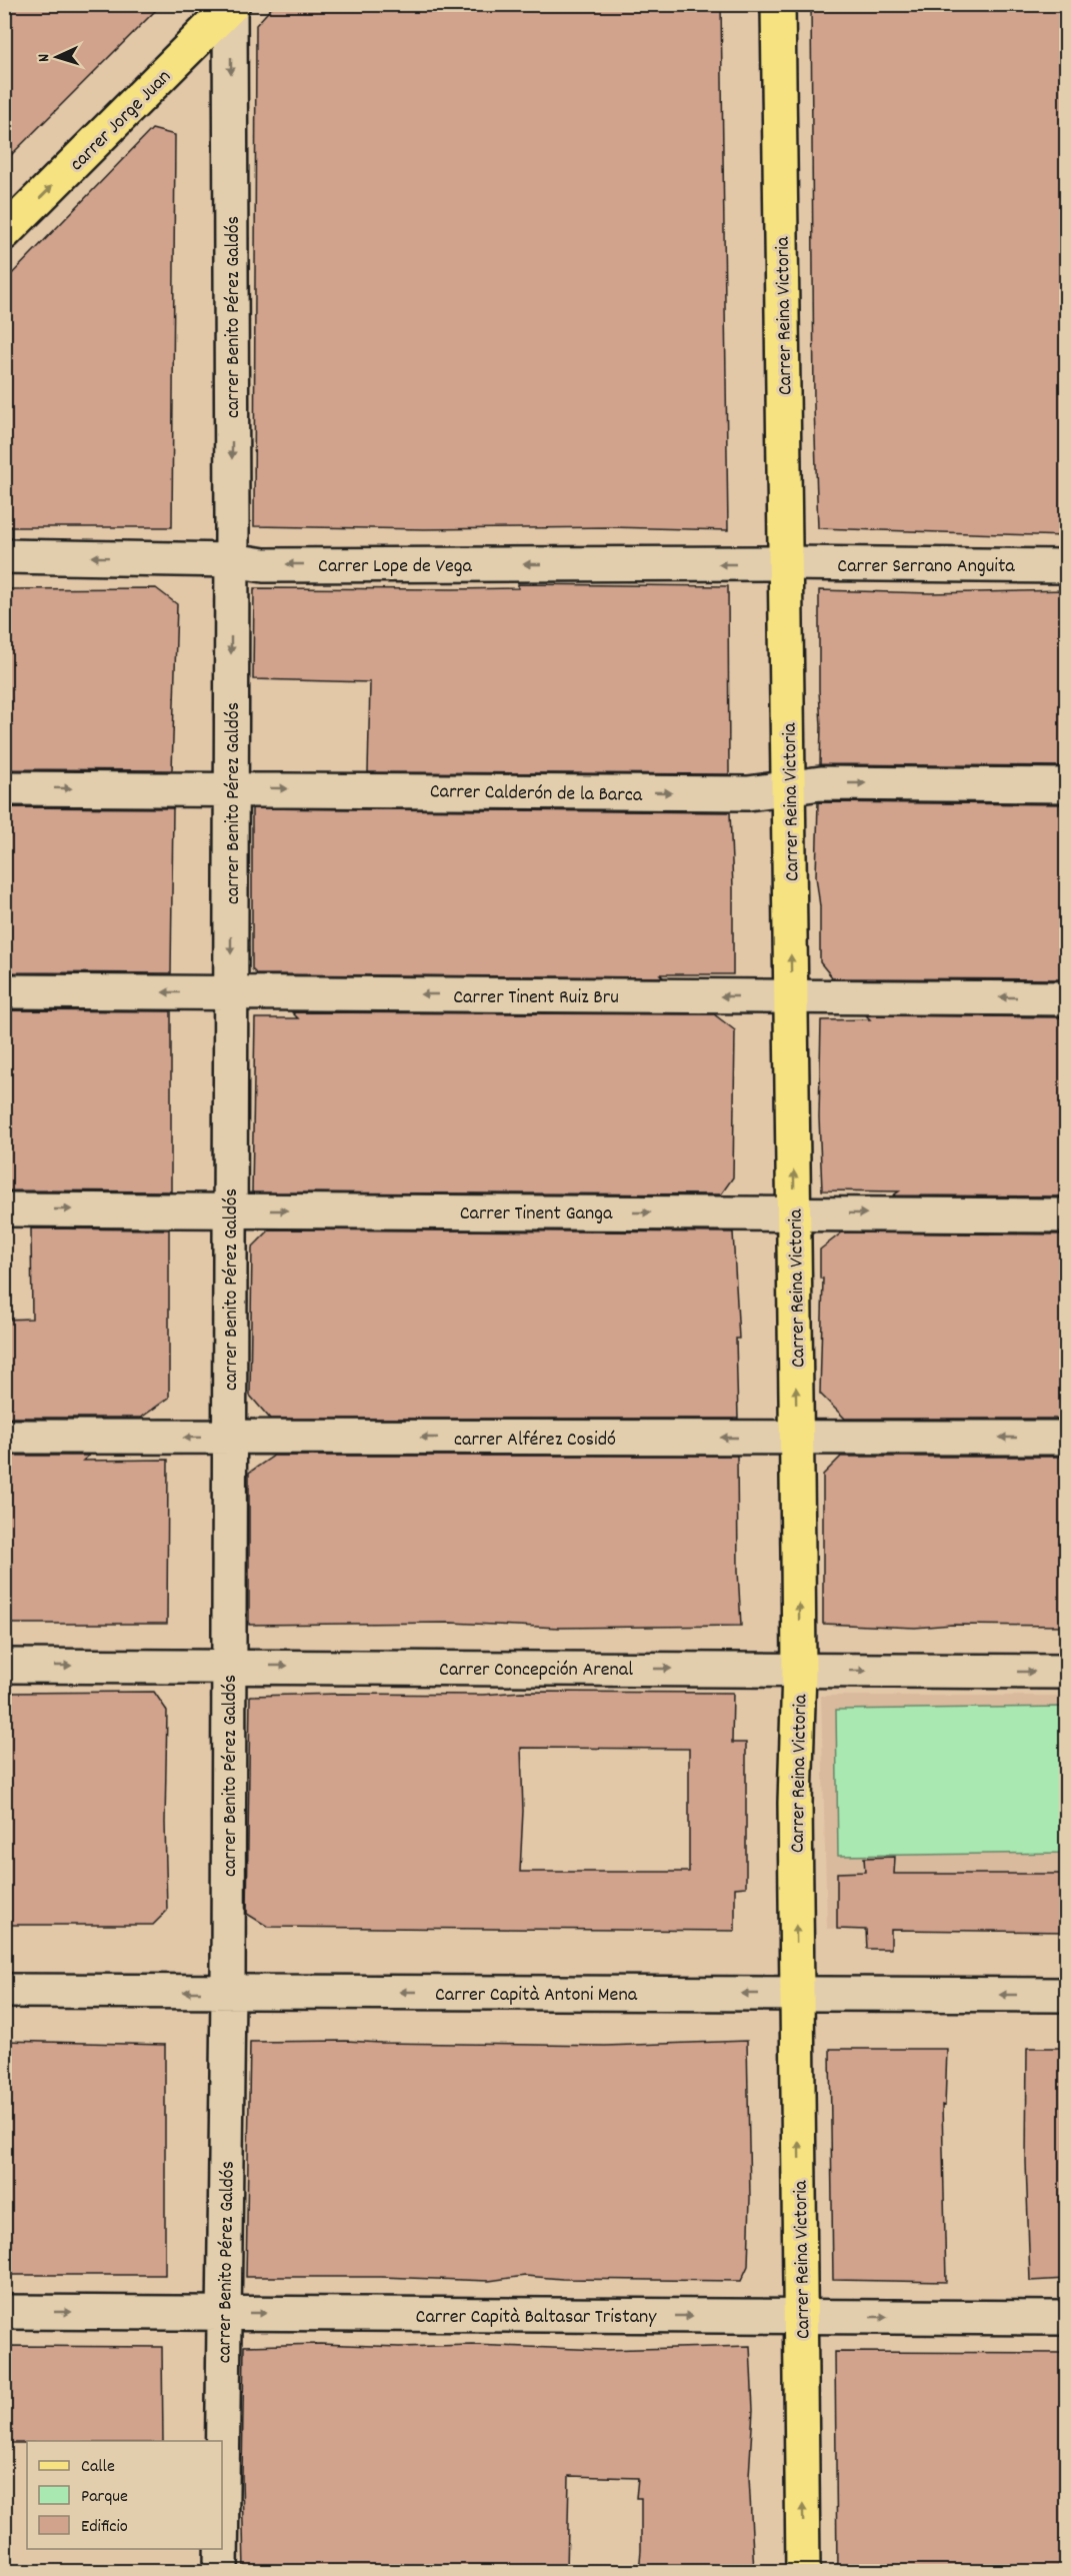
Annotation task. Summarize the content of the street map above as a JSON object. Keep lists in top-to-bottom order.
{
  "streets": {
    "main road": ["carrer Jorge Juan", "Carrer Reina Victoria"],
    "street": [
      "carrer Benito Pérez Galdós",
      "Carrer Lope de Vega",
      "Carrer Serrano Anguita",
      "Carrer Calderón de la Barca",
      "Carrer Tinent Ruiz Bru",
      "Carrer Tinent Ganga",
      "carrer Alférez Cosidó",
      "Carrer Concepción Arenal",
      "Carrer Capità Antoni Mena",
      "Carrer Capità Baltasar Tristany"
    ]
  },
  "crossings": [
    ["carrer Jorge Juan", "carrer Benito Pérez Galdós"],
    ["Carrer Reina Victoria", "Carrer Lope de Vega"],
    ["Carrer Reina Victoria", "Carrer Serrano Anguita"],
    ["Carrer Reina Victoria", "Carrer Calderón de la Barca"],
    ["Carrer Reina Victoria", "Carrer Tinent Ruiz Bru"],
    ["Carrer Reina Victoria", "Carrer Tinent Ganga"],
    ["Carrer Reina Victoria", "carrer Alférez Cosidó"],
    ["Carrer Reina Victoria", "Carrer Concepción Arenal"],
    ["Carrer Reina Victoria", "Carrer Capità Antoni Mena"],
    ["Carrer Reina Victoria", "Carrer Capità Baltasar Tristany"],
    ["carrer Benito Pérez Galdós", "Carrer Lope de Vega"],
    ["carrer Benito Pérez Galdós", "Carrer Calderón de la Barca"],
    ["carrer Benito Pérez Galdós", "Carrer Tinent Ruiz Bru"],
    ["carrer Benito Pérez Galdós", "Carrer Tinent Ganga"],
    ["carrer Benito Pérez Galdós", "carrer Alférez Cosidó"],
    ["carrer Benito Pérez Galdós", "Carrer Concepción Arenal"],
    ["carrer Benito Pérez Galdós", "Carrer Capità Antoni Mena"],
    ["carrer Benito Pérez Galdós", "Carrer Capità Baltasar Tristany"],
    ["Carrer Lope de Vega", "Carrer Serrano Anguita"]
  ],
  "one_way": [
    "carrer Jorge Juan",
    "Carrer Reina Victoria",
    "carrer Benito Pérez Galdós",
    "Carrer Lope de Vega",
    "Carrer Calderón de la Barca",
    "Carrer Tinent Ruiz Bru",
    "Carrer Tinent Ganga",
    "carrer Alférez Cosidó",
    "Carrer Concepción Arenal",
    "Carrer Capità Antoni Mena",
    "Carrer Capità Baltasar Tristany"
  ],
  "legend": ["Calle", "Parque", "Edificio"],
  "north": "left"
}
